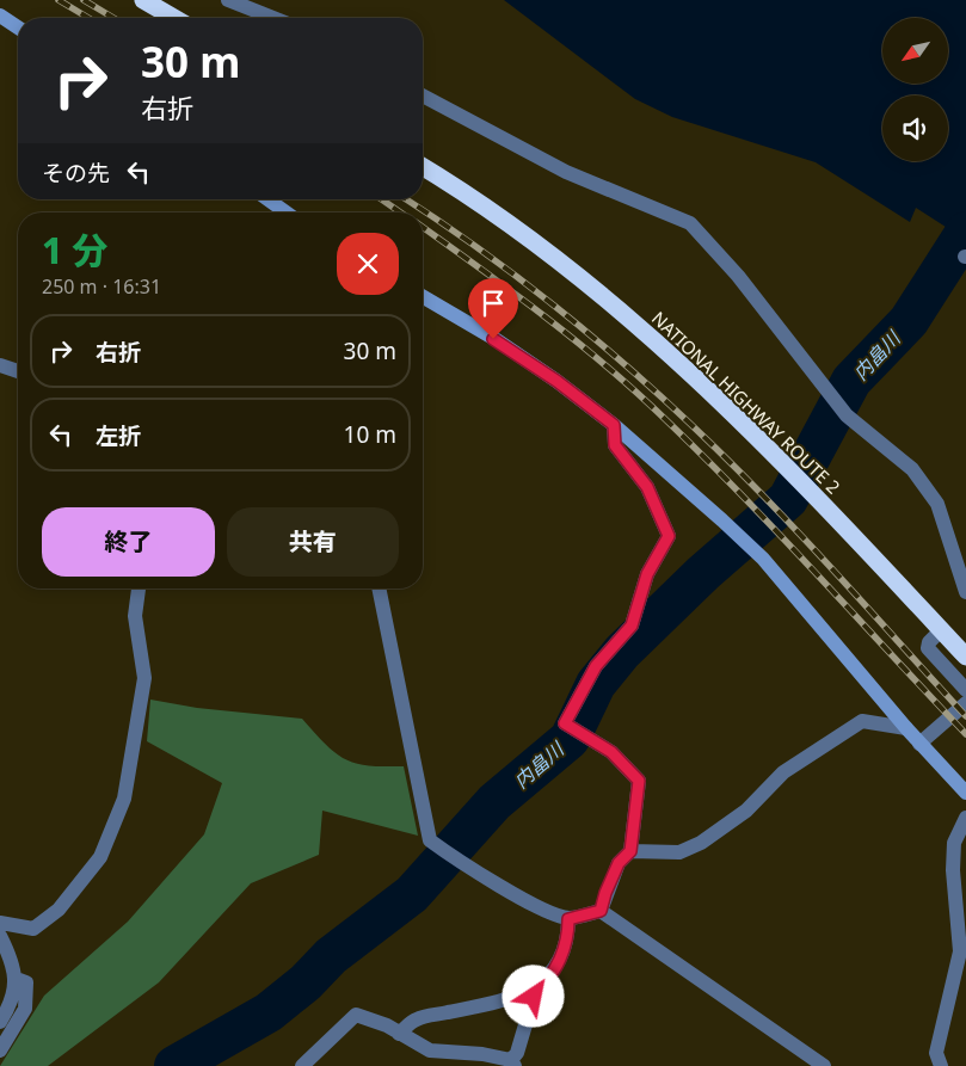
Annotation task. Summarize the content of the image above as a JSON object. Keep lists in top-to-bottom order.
{
  "streets": {
    "highway": ["NATIONAL HIGHWAY ROUTE 2"]
  },
  "water": ["内畠川"],
  "north": "bottom left",
  "page": {
    "turn": ["30 m", "右折"],
    "then": "その先",
    "heading": ["1 分", "250 m · 16:31"],
    "list": [
      {
        "name": "右折",
        "value": "30 m"
      },
      {
        "name": "左折",
        "value": "10 m"
      }
    ],
    "buttons": ["終了", "共有"]
  }
}
